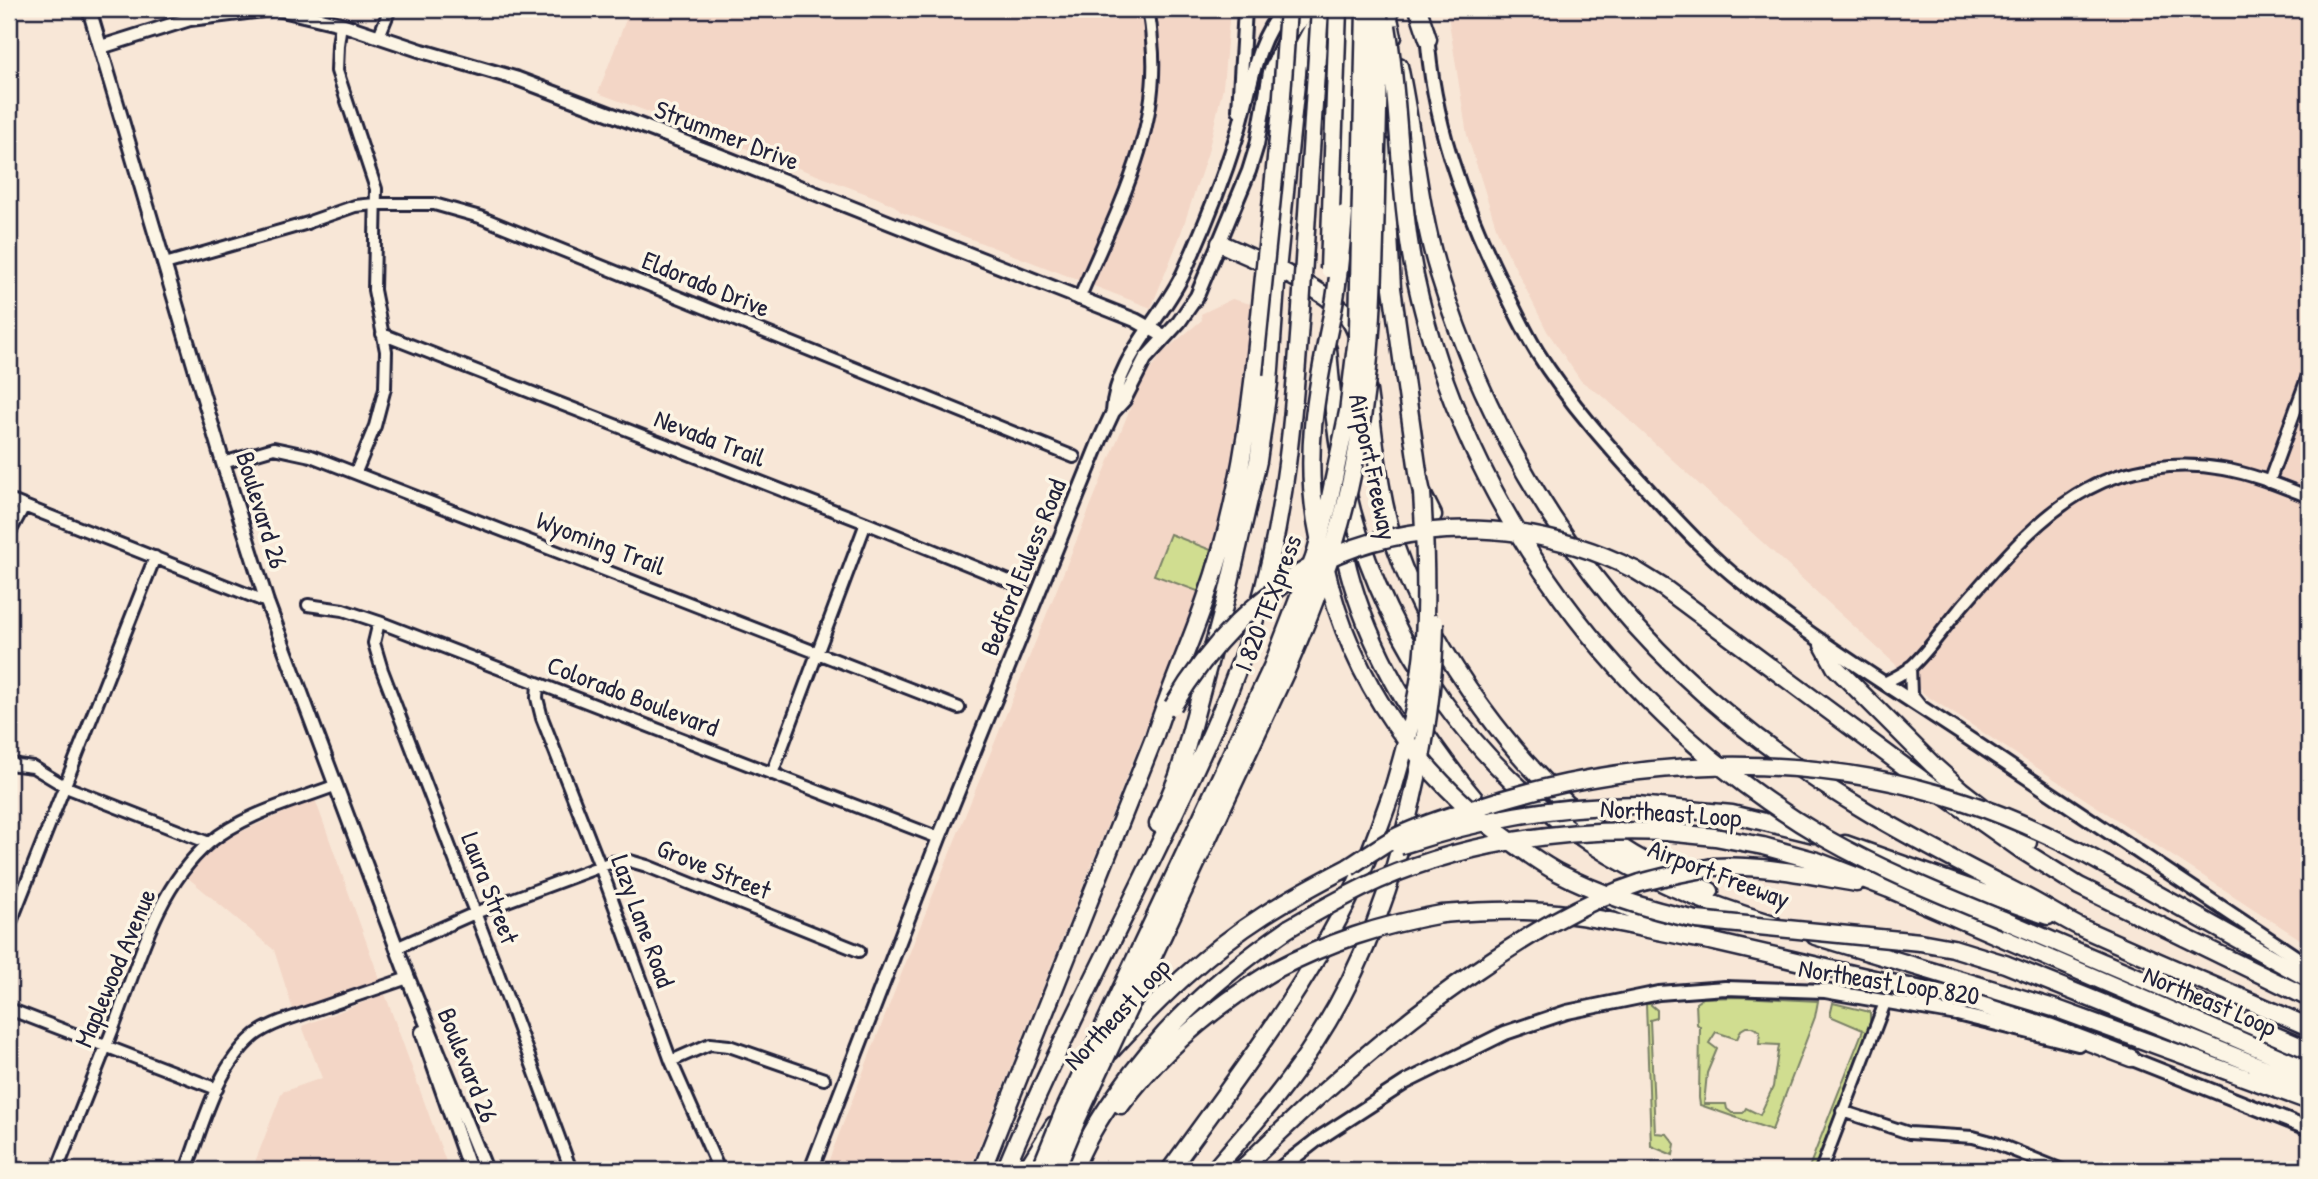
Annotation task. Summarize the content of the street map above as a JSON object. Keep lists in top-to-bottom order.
{
  "streets": {
    "highway": ["Airport Freeway", "I 820 TEXpress", "Northeast Loop"],
    "main road": [
      "Strummer Drive",
      "Boulevard 26",
      "Bedford Euless Road",
      "Northeast Loop 820"
    ],
    "street": [
      "Eldorado Drive",
      "Nevada Trail",
      "Wyoming Trail",
      "Colorado Boulevard",
      "Grove Street",
      "Laura Street",
      "Lazy Lane Road",
      "Maplewood Avenue"
    ]
  },
  "crossings": [
    ["Strummer Drive", "Bedford Euless Road"],
    ["Eldorado Drive", "Boulevard 26"],
    ["Boulevard 26", "Wyoming Trail"],
    ["Boulevard 26", "Grove Street"],
    ["Boulevard 26", "Maplewood Avenue"],
    ["Bedford Euless Road", "Colorado Boulevard"],
    ["Colorado Boulevard", "Laura Street"],
    ["Colorado Boulevard", "Lazy Lane Road"],
    ["Grove Street", "Laura Street"],
    ["Grove Street", "Lazy Lane Road"]
  ]
}
